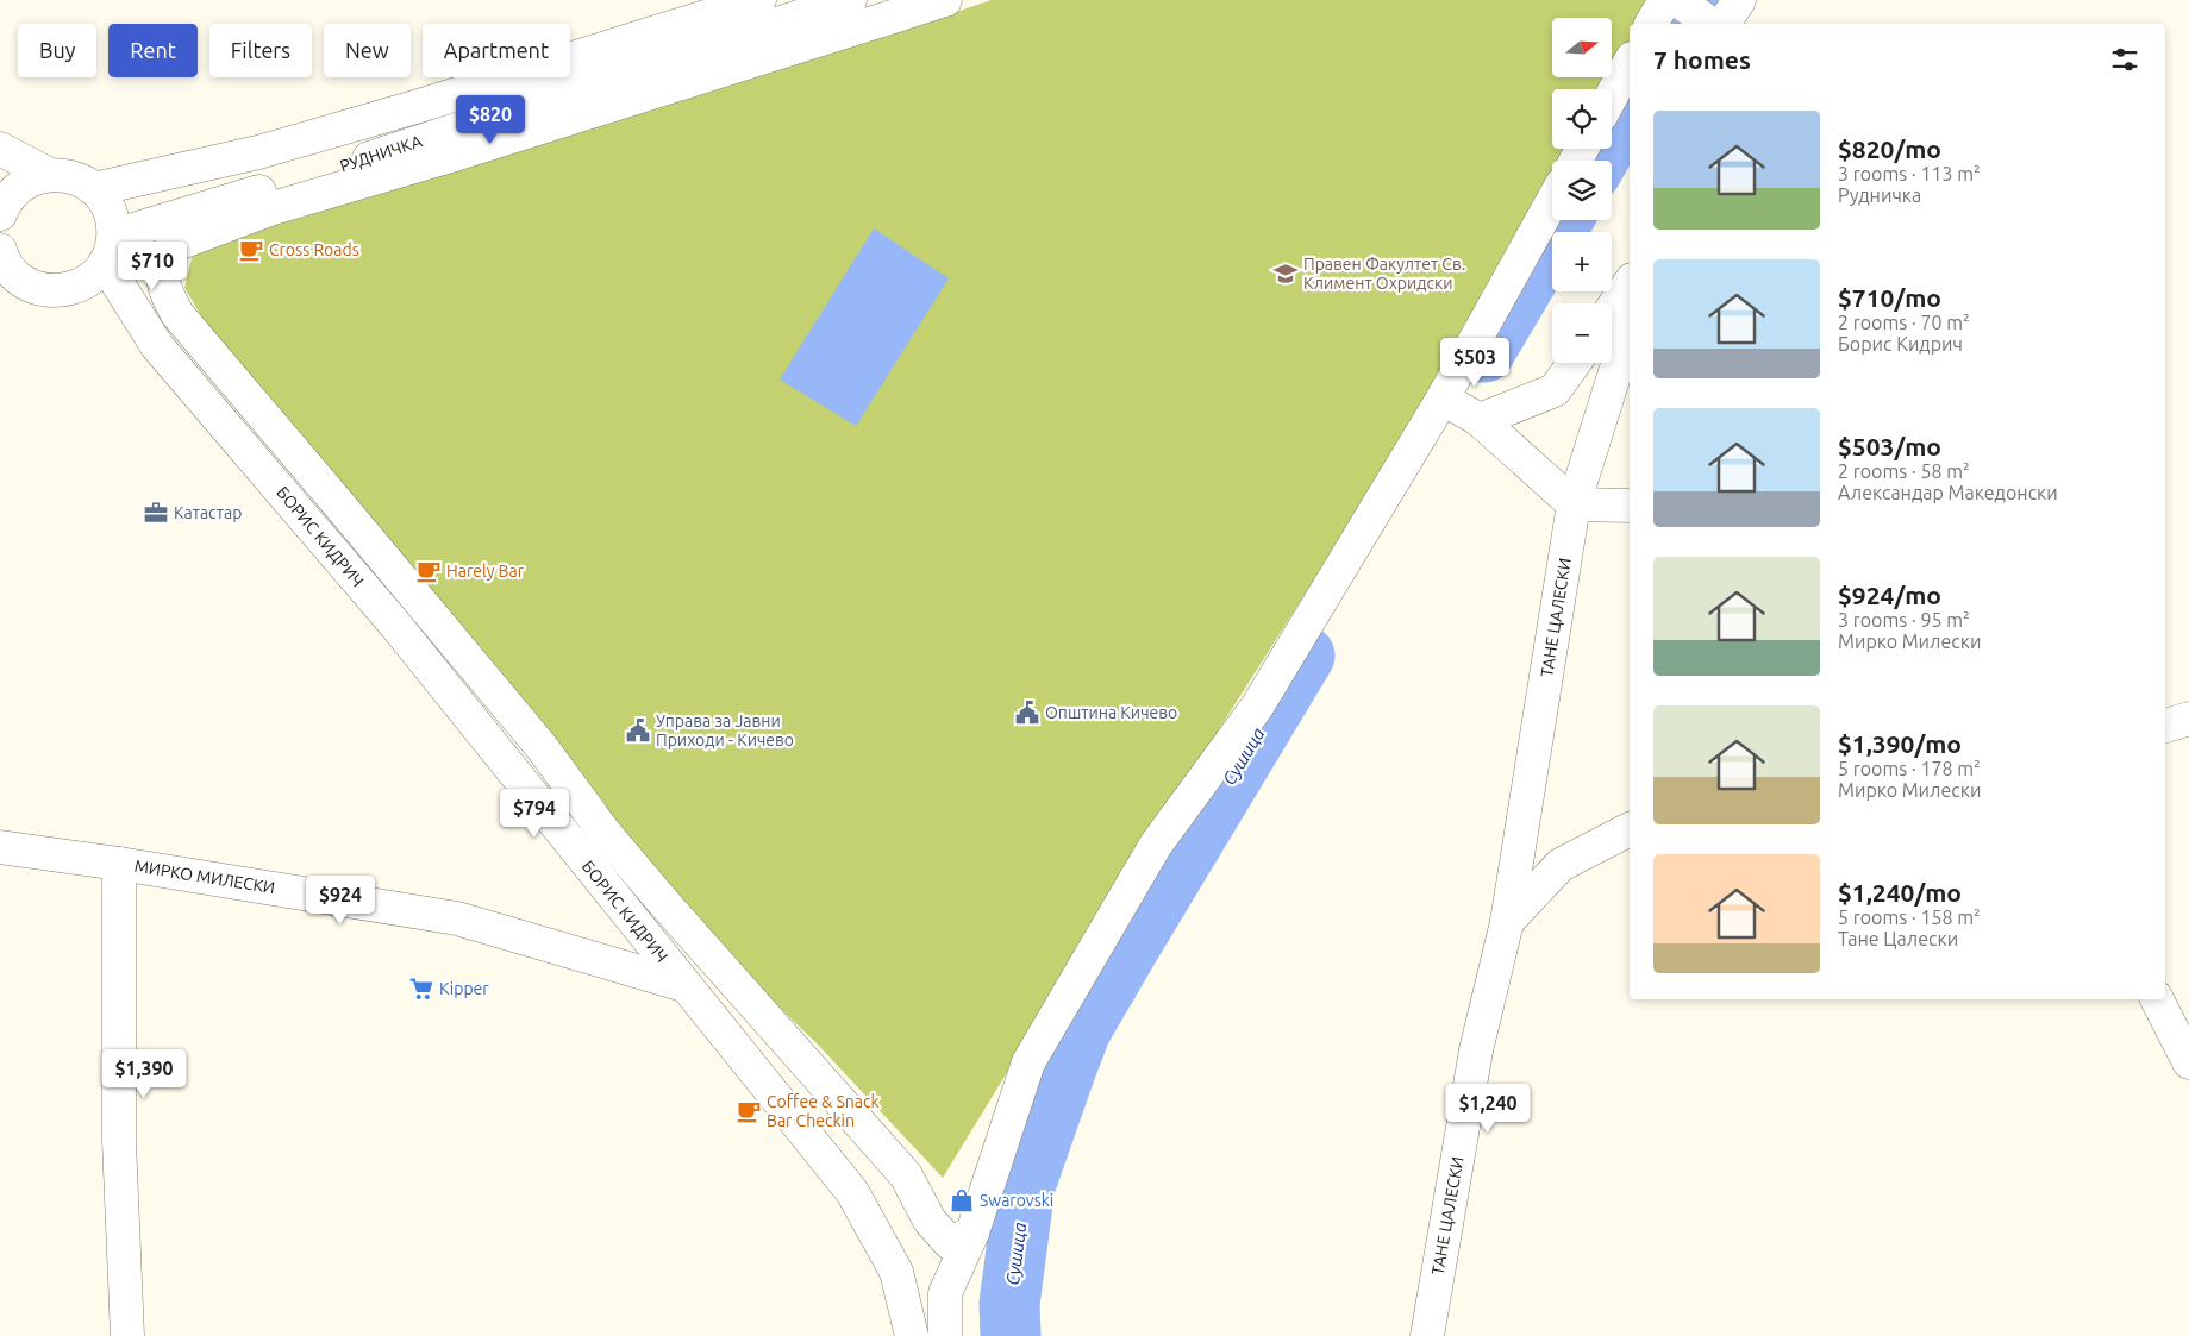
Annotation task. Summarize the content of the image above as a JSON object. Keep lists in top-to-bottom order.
{
  "streets": {
    "street": [
      "РУДНИЧКА",
      "БОРИС КИДРИЧ",
      "ТАНЕ ЦАЛЕСКИ",
      "МИРКО МИЛЕСКИ"
    ]
  },
  "crossings": [
    ["РУДНИЧКА", "БОРИС КИДРИЧ"],
    ["БОРИС КИДРИЧ", "МИРКО МИЛЕСКИ"]
  ],
  "water": ["Сушица"],
  "places": {
    "cafe": ["Cross Roads", "Harely Bar", "Coffee & Snack Bar Checkin"],
    "school or university": ["Правен Факултет Св. Климент Охридски"],
    "office": ["Катастар"],
    "public building": ["Општина Кичево", "Управа за Јавни Приходи - Кичево"],
    "supermarket": ["Kipper"],
    "shop": ["Swarovski"]
  },
  "north": "right",
  "page": {
    "map_buttons": ["+", "−"],
    "chip": [
      "Buy",
      "Rent",
      "Filters",
      "New",
      "Apartment"
    ],
    "heading": "7 homes",
    "price": [
      "$820",
      "$710",
      "$503",
      "$794",
      "$924",
      "$1,390",
      "$1,240"
    ],
    "list": [
      {
        "name": "$820/mo",
        "note": "3 rooms · 113 m² · Рудничка"
      },
      {
        "name": "$710/mo",
        "note": "2 rooms · 70 m² · Борис Кидрич"
      },
      {
        "name": "$503/mo",
        "note": "2 rooms · 58 m² · Александар Македонски"
      },
      {
        "name": "$924/mo",
        "note": "3 rooms · 95 m² · Мирко Милески"
      },
      {
        "name": "$1,390/mo",
        "note": "5 rooms · 178 m² · Мирко Милески"
      },
      {
        "name": "$1,240/mo",
        "note": "5 rooms · 158 m² · Тане Цалески"
      }
    ]
  }
}
